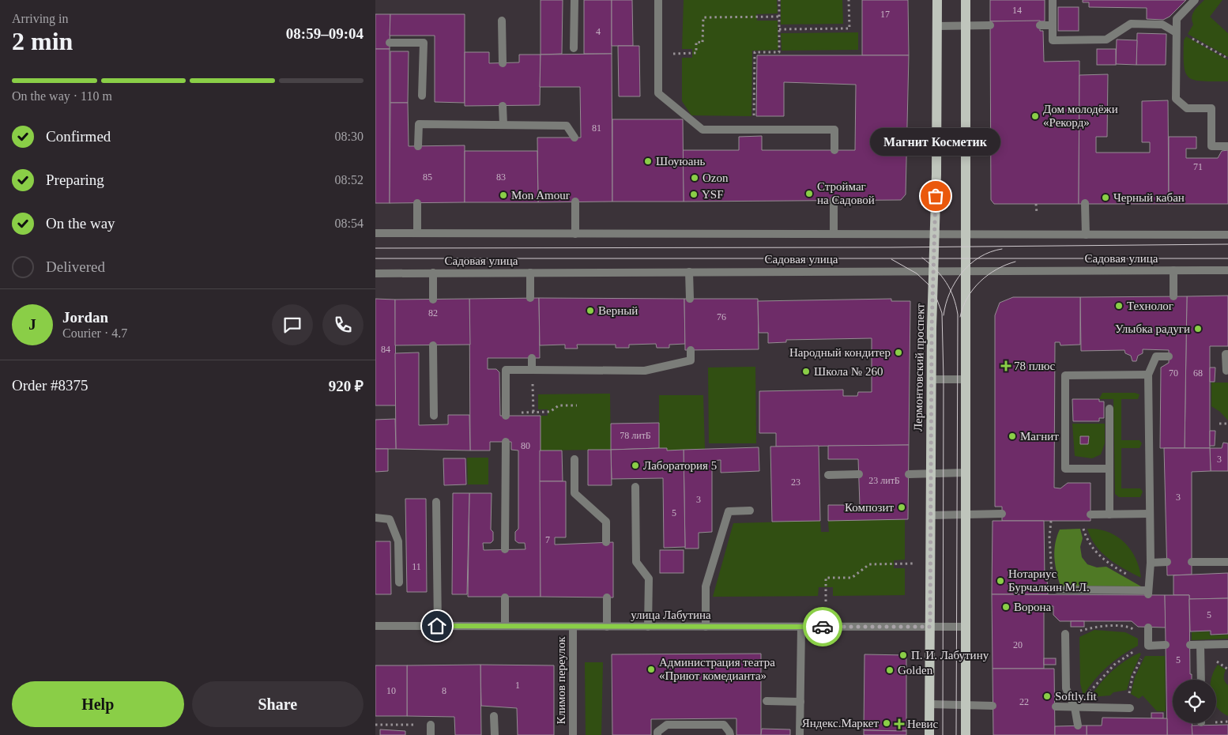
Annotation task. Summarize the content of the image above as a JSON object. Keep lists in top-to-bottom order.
{
  "streets": {
    "main road": ["Лермонтовский проспект"],
    "street": ["Садовая улица", "улица Лабутина", "Климов переулок"]
  },
  "crossings": [
    ["Садовая улица", "Лермонтовский проспект"],
    ["Лермонтовский проспект", "улица Лабутина"],
    ["улица Лабутина", "Климов переулок"]
  ],
  "places": {
    "other": [
      "Дом молодёжи «Рекорд»",
      "Шоуюань",
      "Ozon",
      "Строймаг на Садовой",
      "YSF",
      "Mon Amour",
      "Магнит Косметик",
      "Черный кабан",
      "Технолог",
      "Верный",
      "Улыбка радуги",
      "Народный кондитер",
      "Школа № 260",
      "Магнит",
      "Лаборатория 5",
      "Композит",
      "Нотариус Бурчалкин М.Л.",
      "Ворона",
      "П. И. Лабутину",
      "Администрация театра «Приют комедианта»",
      "Golden",
      "Softly.fit",
      "Яндекс.Маркет"
    ],
    "health": ["78 плюс", "Невис"]
  },
  "house_numbers": [
    "14",
    "17",
    "4",
    "81",
    "71",
    "85",
    "83",
    "82",
    "76",
    "84",
    "70",
    "68",
    "78 литБ",
    "80",
    "3",
    "23 литБ",
    "23",
    "3",
    "3",
    "5",
    "7",
    "11",
    "5",
    "20",
    "5",
    "1",
    "10",
    "8",
    "22"
  ],
  "page": {
    "heading": ["2 min", "Arriving in", "08:59–09:04"],
    "panel": [
      "Jordan",
      "Courier · 4.7",
      "Order #8375",
      "920 ₽"
    ],
    "bar": "On the way · 110 m",
    "list": [
      ["Confirmed", "08:30"],
      ["Preparing", "08:52"],
      ["On the way", "08:54"],
      "Delivered"
    ],
    "bubble": "Магнит Косметик",
    "round": "J",
    "buttons": ["Help", "Share"]
  }
}
